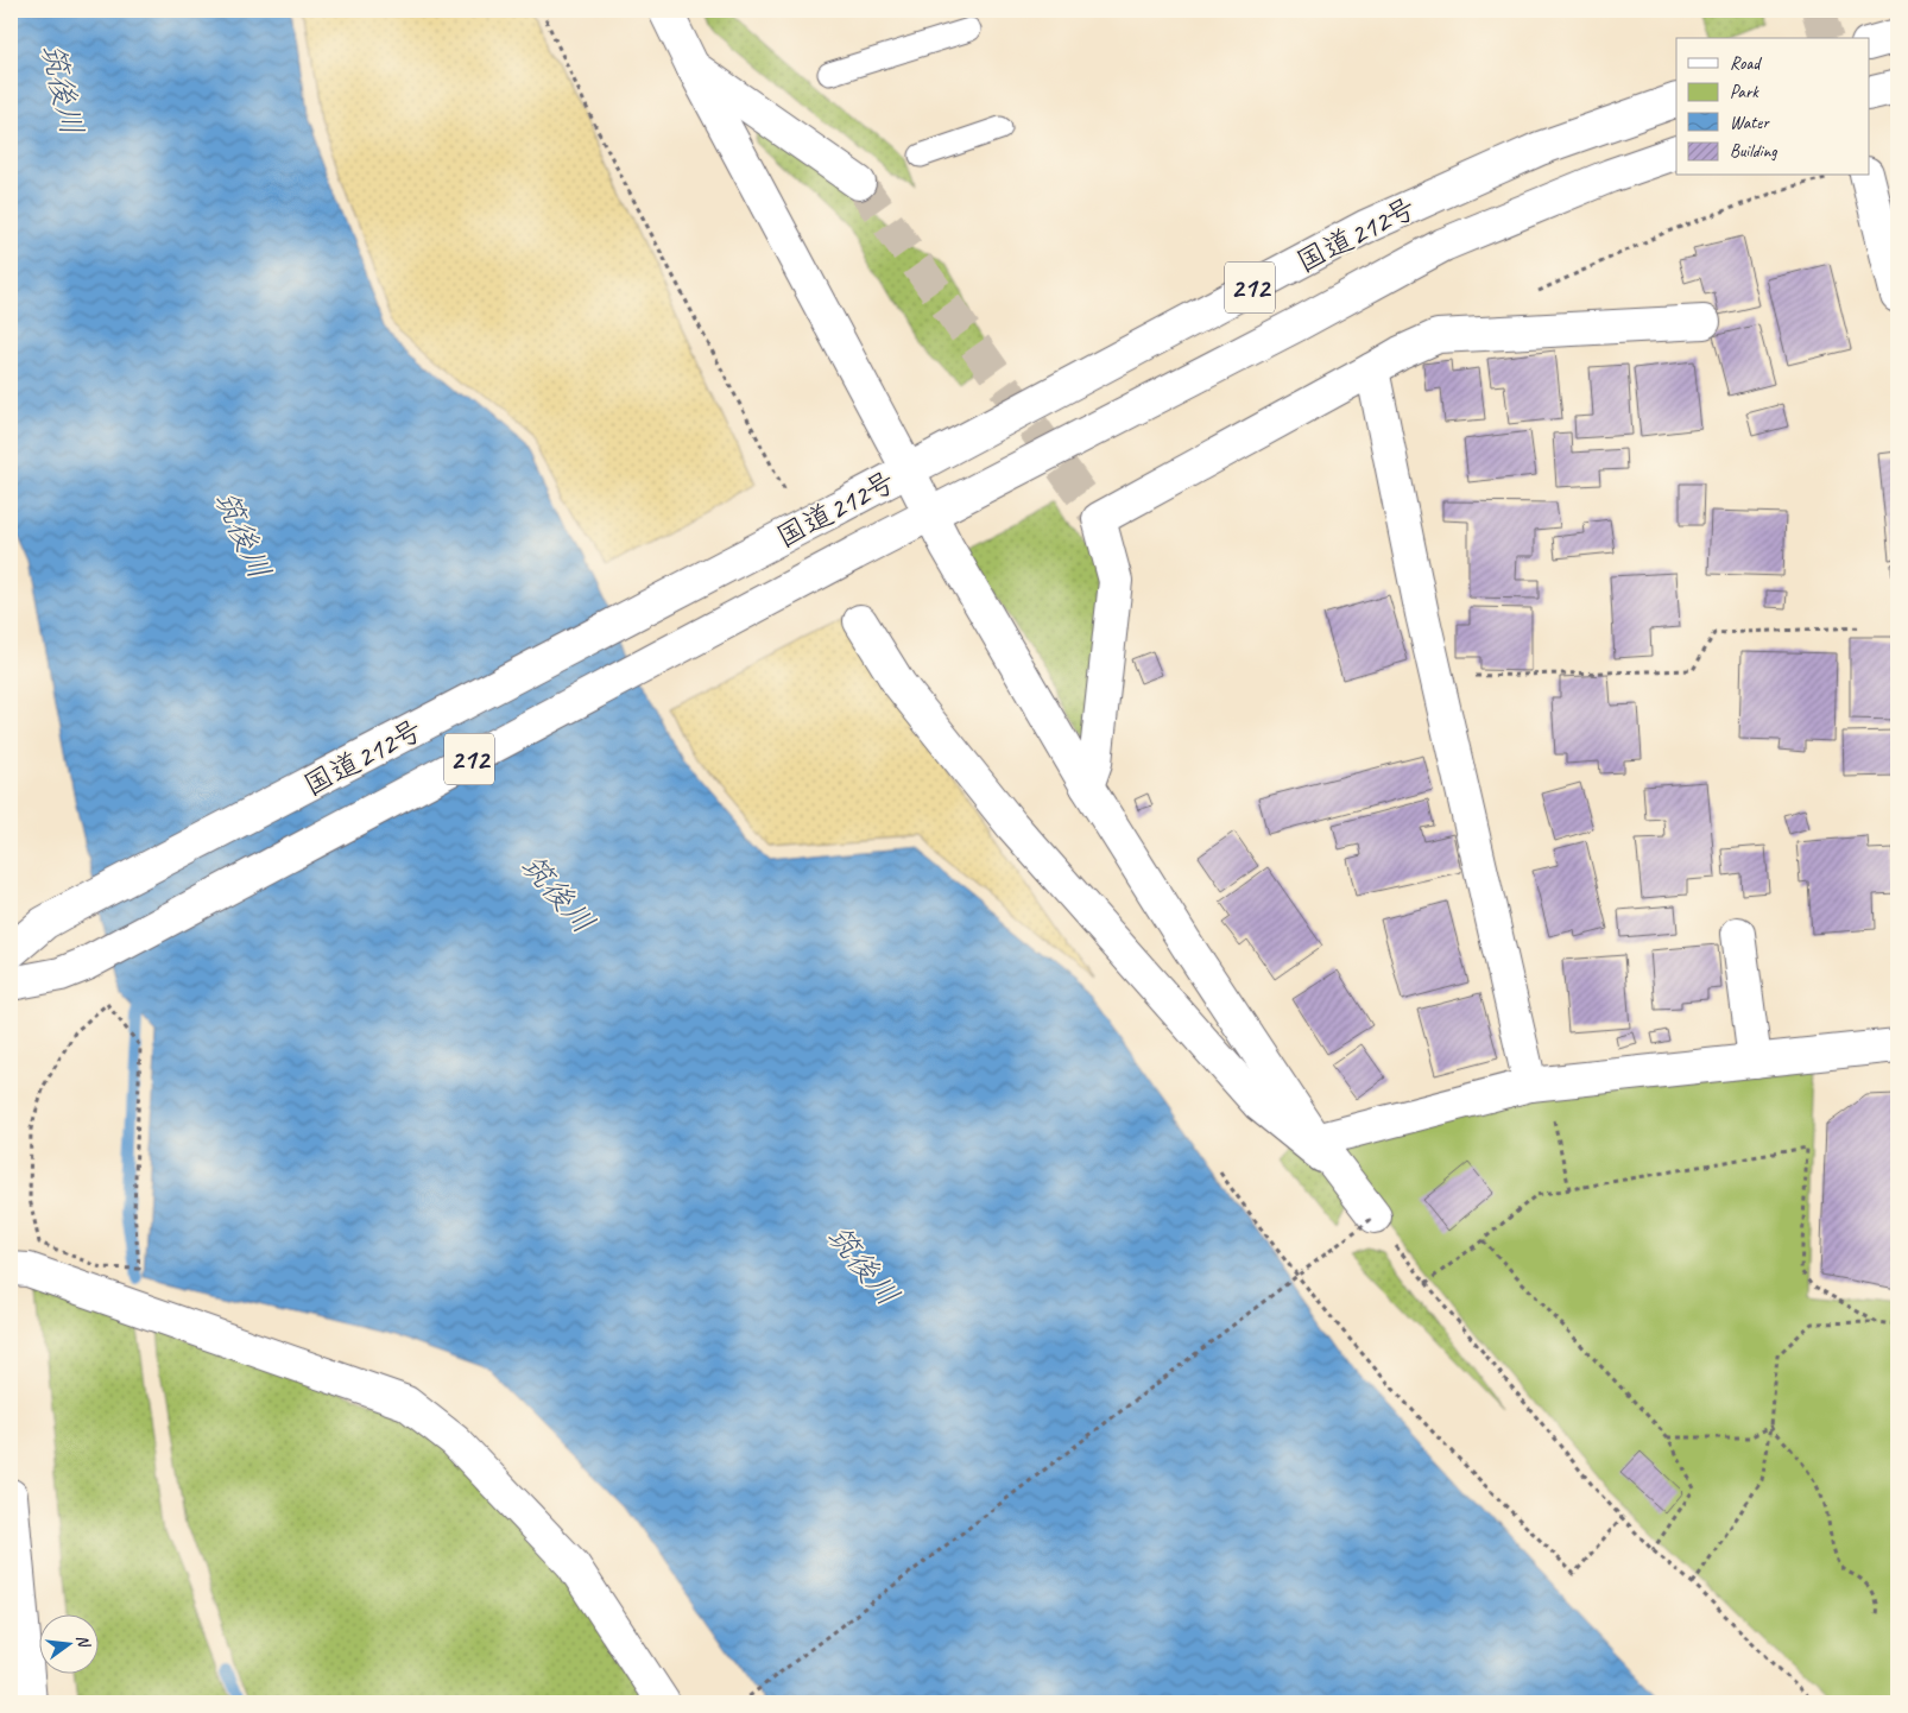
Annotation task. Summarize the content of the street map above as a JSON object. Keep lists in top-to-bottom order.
{
  "streets": {
    "main road": ["国道212号", "212"]
  },
  "water": ["筑後川"],
  "legend": [
    "Road",
    "Park",
    "Water",
    "Building"
  ],
  "north": "right"
}
